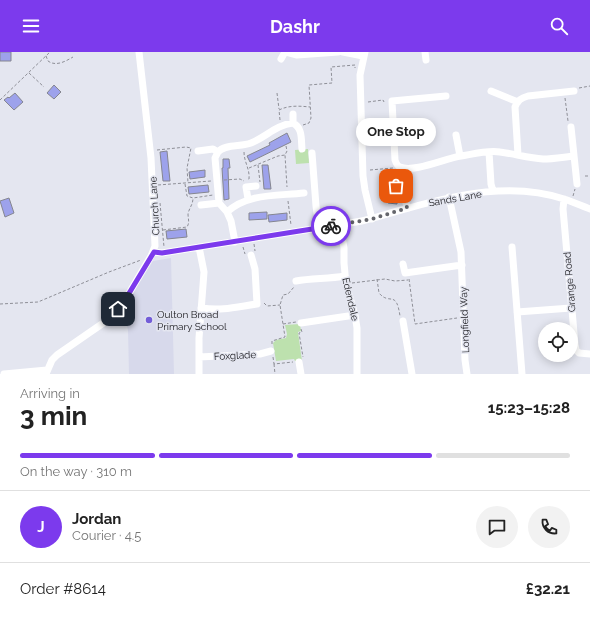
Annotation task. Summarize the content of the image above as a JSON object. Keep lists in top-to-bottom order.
{
  "streets": {
    "street": [
      "Sands Lane",
      "Church Lane",
      "Grange Road",
      "Edendale",
      "Longfield Way",
      "Foxglade"
    ]
  },
  "crossings": [
    ["Sands Lane", "Church Lane"],
    ["Sands Lane", "Grange Road"],
    ["Sands Lane", "Edendale"],
    ["Sands Lane", "Longfield Way"]
  ],
  "places": ["One Stop", "Oulton Broad Primary School"],
  "page": {
    "header": "Dashr",
    "bubble": "One Stop",
    "heading": ["3 min", "Arriving in", "15:23–15:28"],
    "panel": [
      "Jordan",
      "Courier · 4.5",
      "Order #8614",
      "£32.21"
    ],
    "bar": "On the way · 310 m",
    "round": "J"
  }
}
